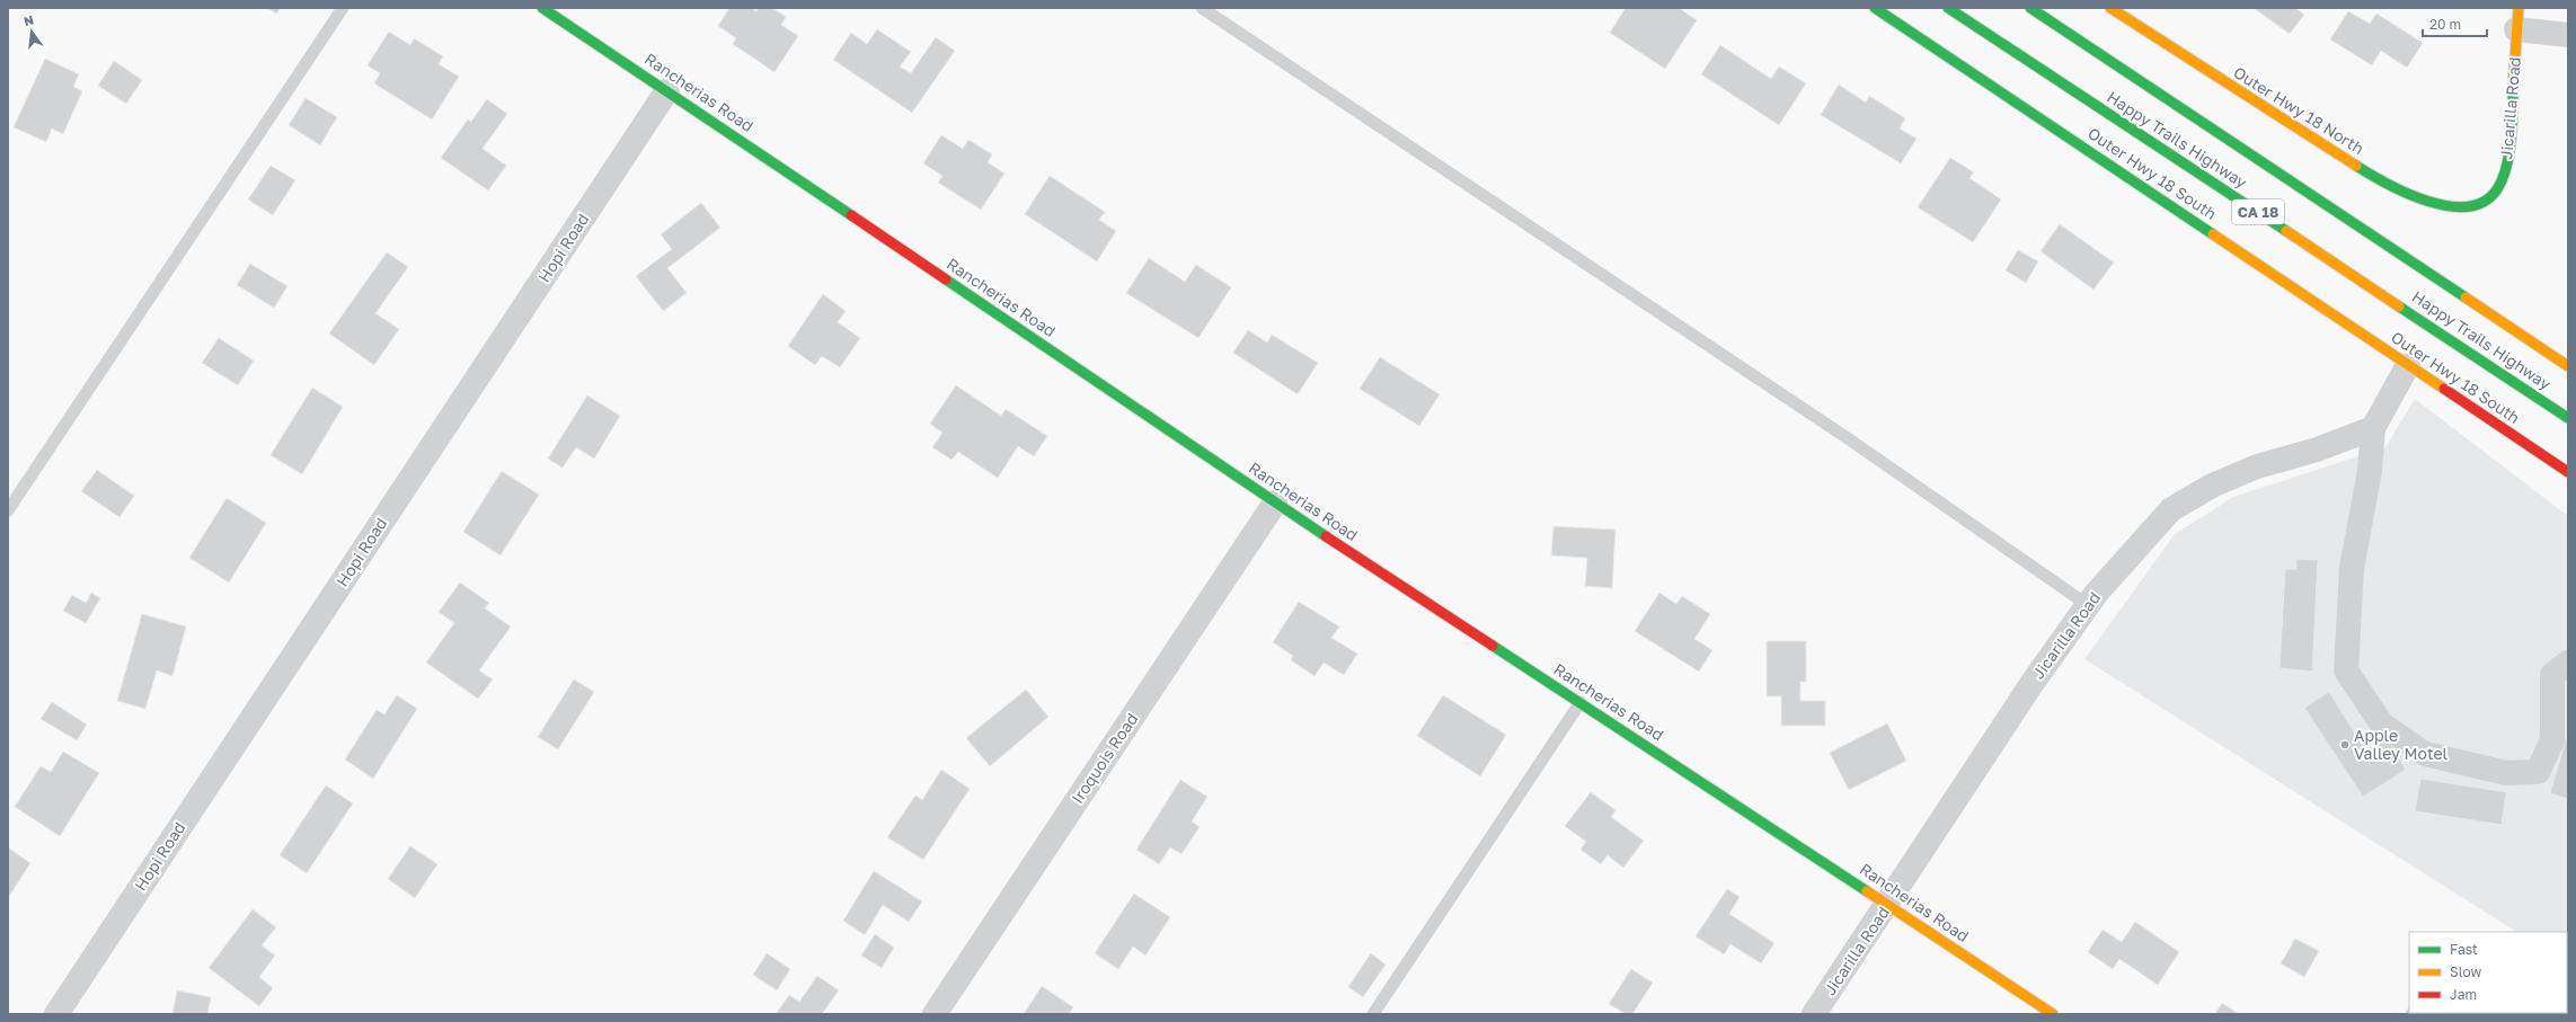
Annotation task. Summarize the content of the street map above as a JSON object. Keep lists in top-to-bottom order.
{
  "streets": {
    "street": [
      "Rancherias Road",
      "Jicarilla Road",
      "Outer Hwy 18 North",
      "Happy Trails Highway",
      "Outer Hwy 18 South",
      "CA 18",
      "Hopi Road",
      "Iroquois Road"
    ]
  },
  "crossings": [
    ["Rancherias Road", "Jicarilla Road"],
    ["Rancherias Road", "Hopi Road"],
    ["Rancherias Road", "Iroquois Road"],
    ["Jicarilla Road", "Outer Hwy 18 North"]
  ],
  "places": ["Apple Valley Motel"],
  "legend": ["Fast", "Slow", "Jam"],
  "scale_bar": "20 m",
  "north": "top"
}
